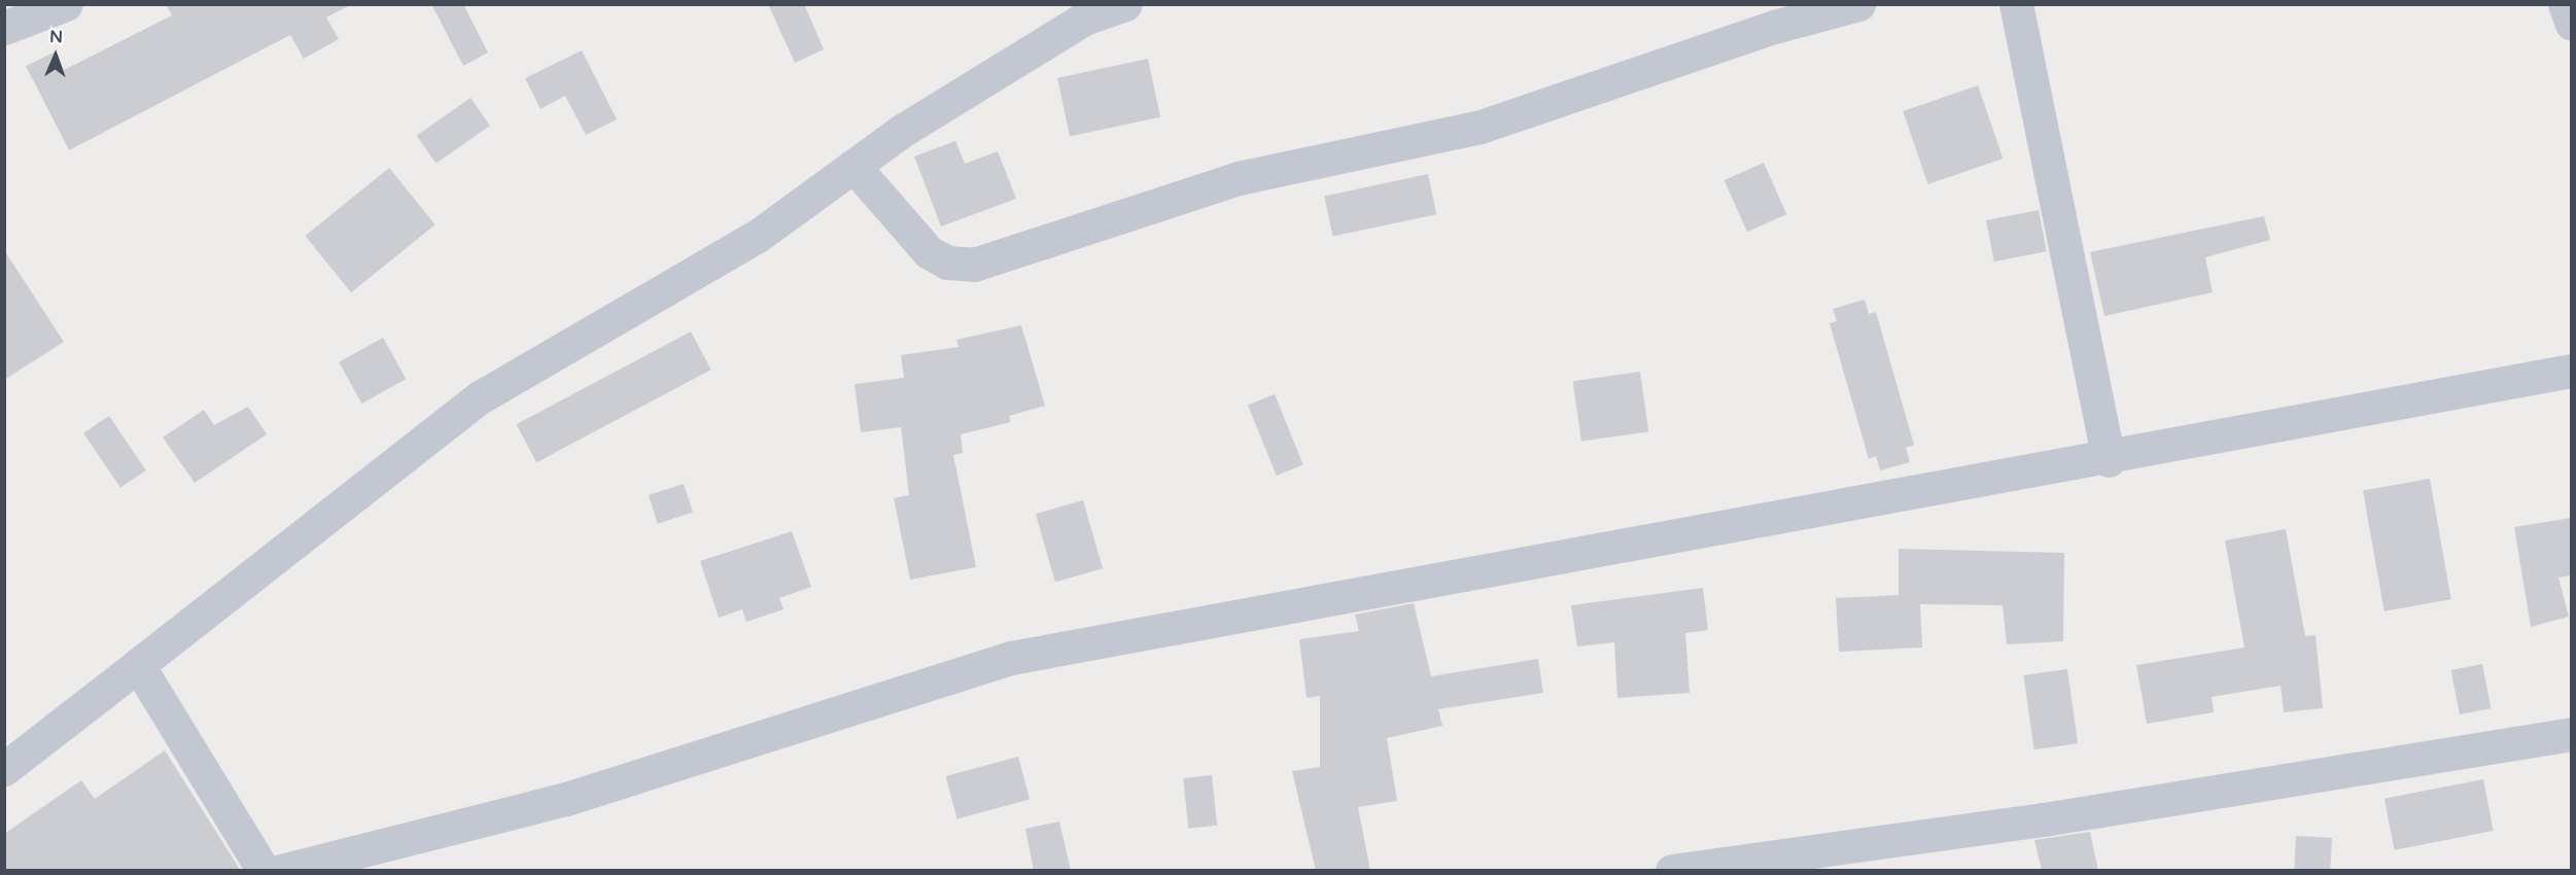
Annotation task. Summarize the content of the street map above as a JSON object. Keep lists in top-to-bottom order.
{
  "north": "top"
}
